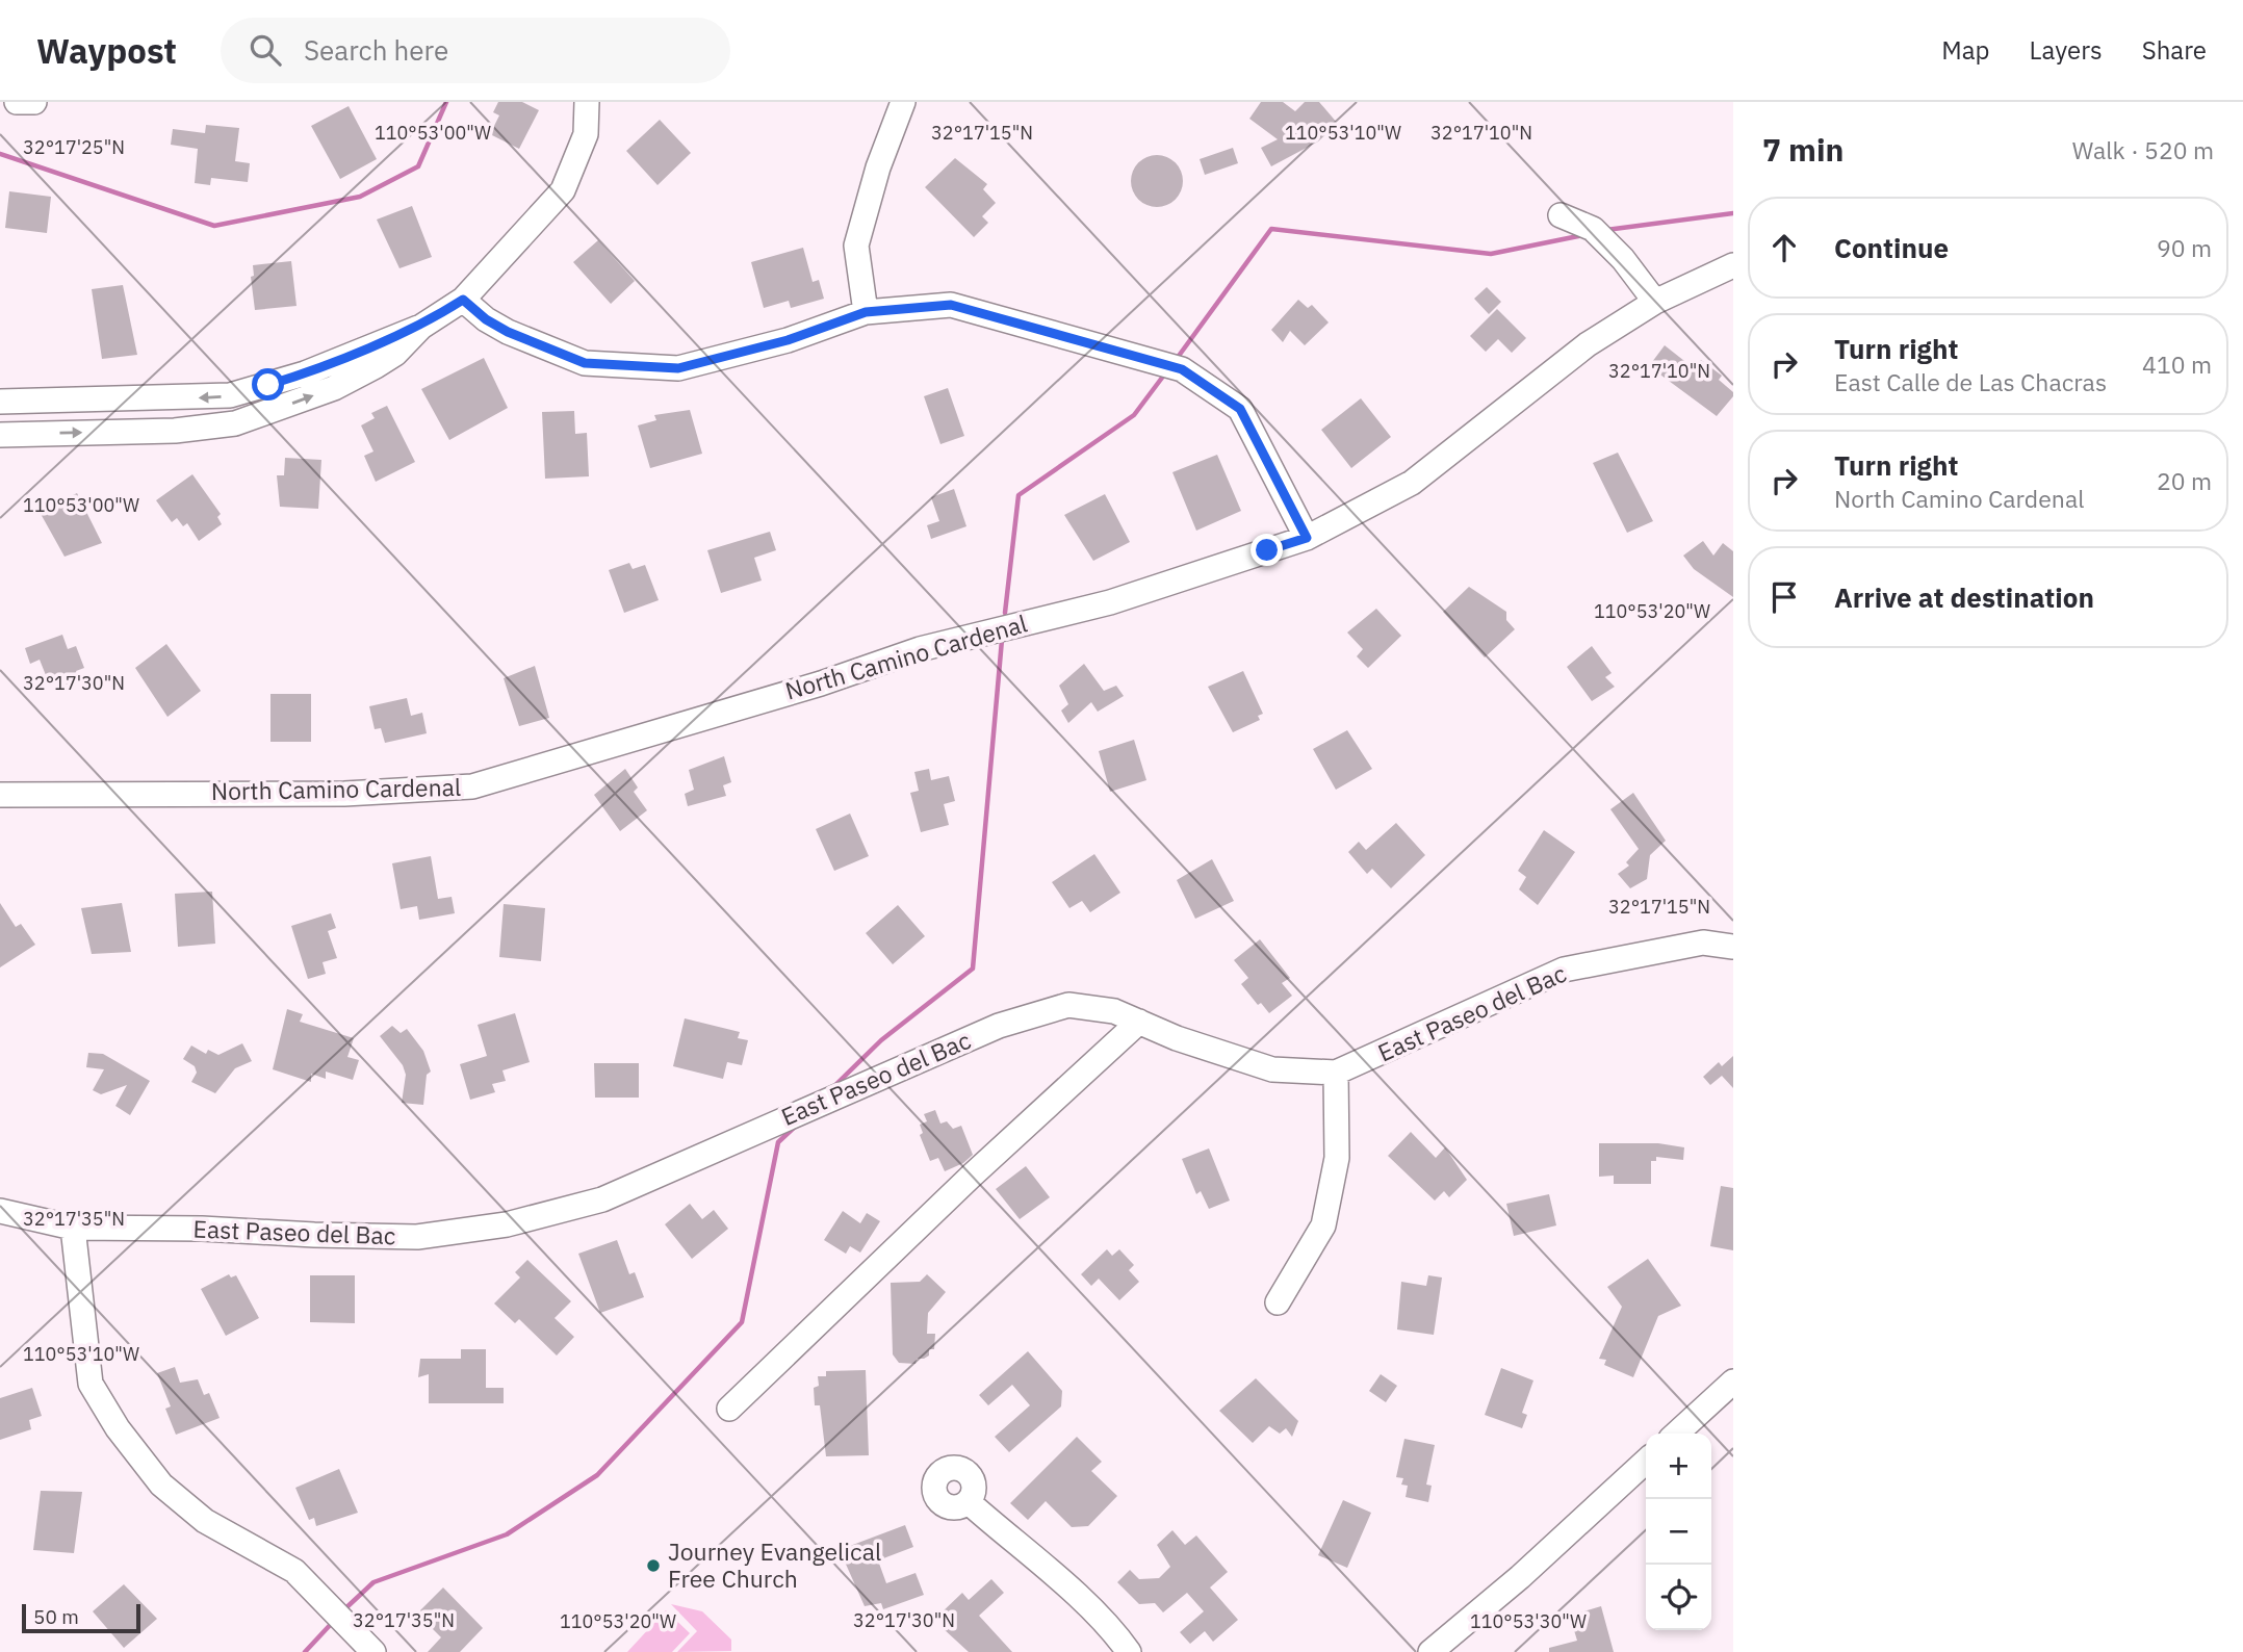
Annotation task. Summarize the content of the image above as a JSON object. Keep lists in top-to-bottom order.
{
  "streets": {
    "street": ["North Camino Cardenal", "East Paseo del Bac"]
  },
  "places": ["Journey Evangelical Free Church"],
  "scale_bar": "50 m",
  "page": {
    "header": "Waypost",
    "search": "Search here",
    "nav": ["Map", "Layers", "Share"],
    "heading": ["7 min", "Walk · 520 m"],
    "list": [
      ["Continue", "90 m"],
      ["Turn right", "East Calle de Las Chacras", "410 m"],
      ["Turn right", "North Camino Cardenal", "20 m"],
      "Arrive at destination"
    ],
    "map_buttons": ["+", "−"],
    "scale": "50 m"
  },
  "coordinates": [
    "110°53'00\"W",
    "110°53'10\"W",
    "32°17'15\"N",
    "32°17'10\"N",
    "32°17'25\"N",
    "110°53'20\"W",
    "32°17'30\"N",
    "32°17'35\"N",
    "110°53'30\"W"
  ]
}
